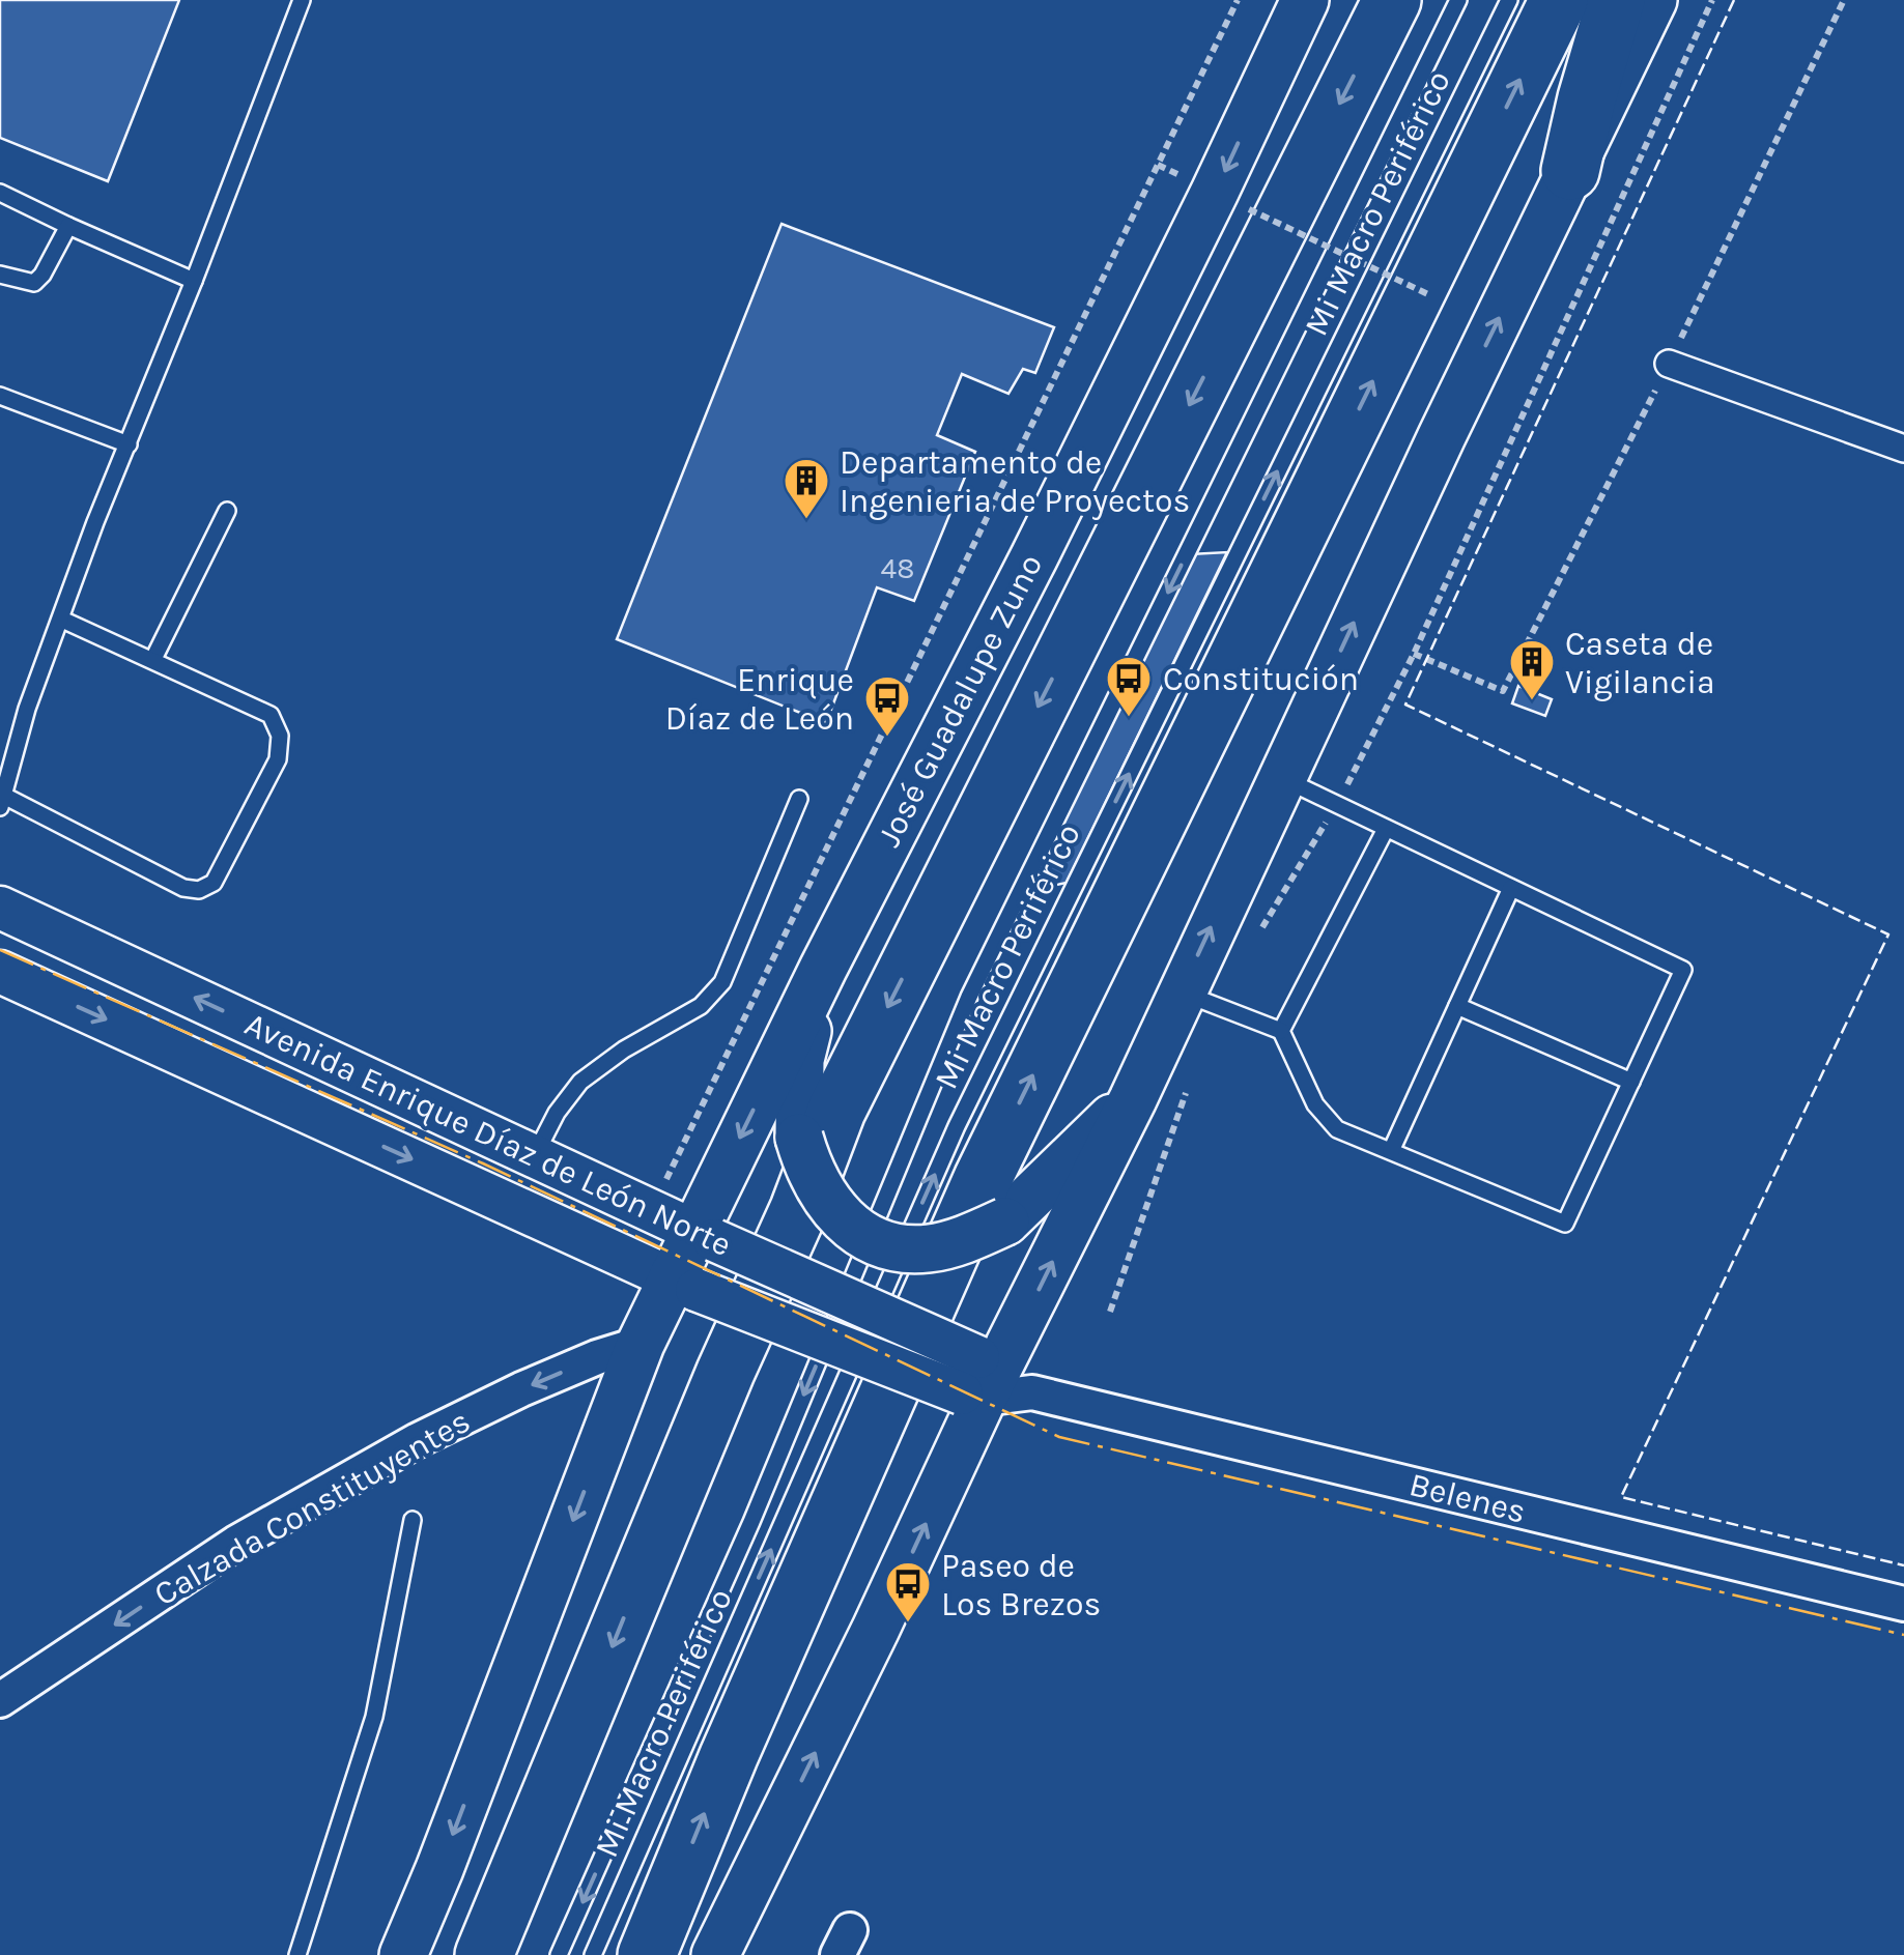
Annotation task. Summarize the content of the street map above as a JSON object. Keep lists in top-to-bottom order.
{
  "streets": {
    "main road": ["José Guadalupe Zuno"],
    "street": ["Avenida Enrique Díaz de León Norte", "Belenes", "Calzada Constituyentes"],
    "lane": ["Mi Macro Periférico"]
  },
  "crossings": [
    ["José Guadalupe Zuno", "Avenida Enrique Díaz de León Norte"],
    ["José Guadalupe Zuno", "Calzada Constituyentes"],
    ["Avenida Enrique Díaz de León Norte", "Belenes"]
  ],
  "one_way": ["Calzada Constituyentes"],
  "places": {
    "building": ["Departamento de Ingenieria de Proyectos", "Caseta de Vigilancia"],
    "bus stop": ["Constitución", "Enrique Díaz de León", "Paseo de Los Brezos"]
  },
  "house_numbers": ["48"]
}
